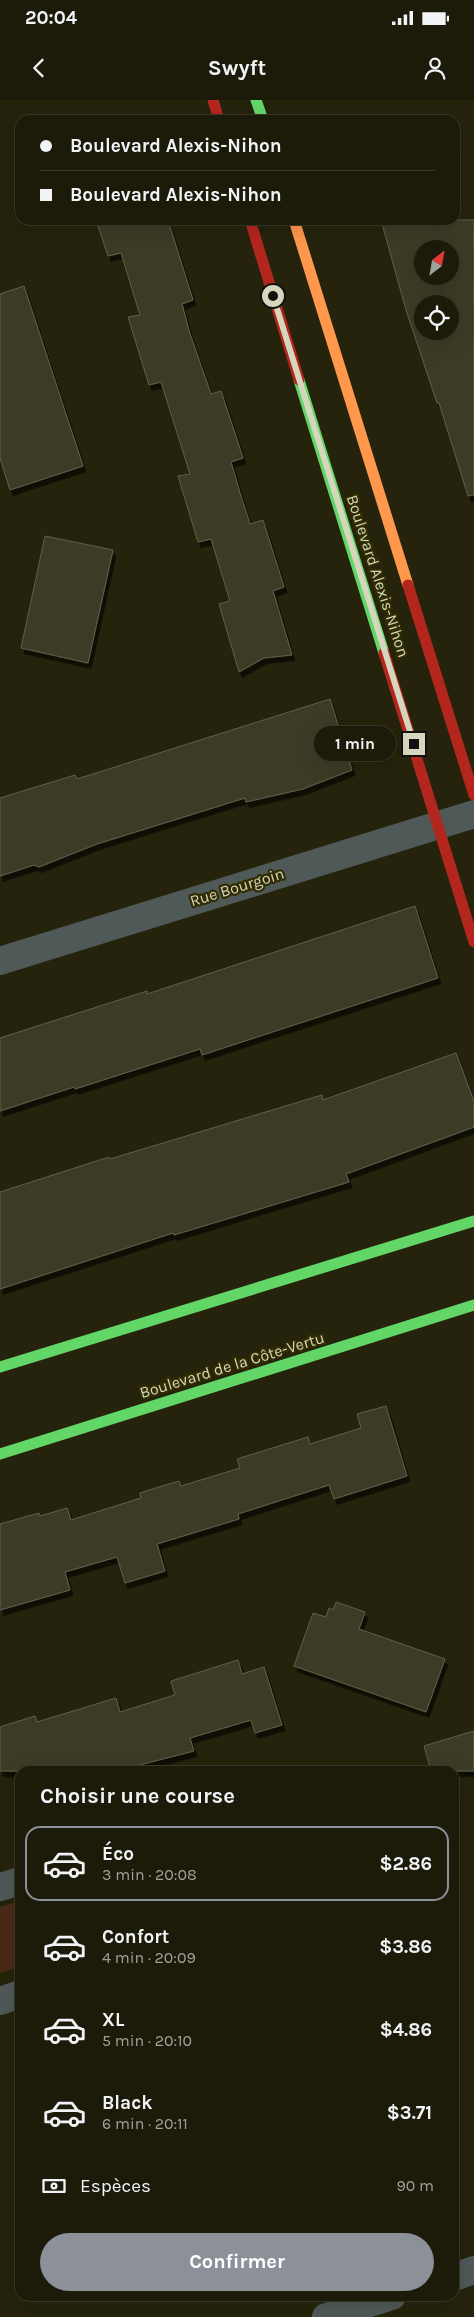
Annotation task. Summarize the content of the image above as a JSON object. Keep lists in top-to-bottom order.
{
  "streets": {
    "street": ["Boulevard Alexis-Nihon", "Rue Bourgoin", "Boulevard de la Côte-Vertu"]
  },
  "crossings": [
    ["Boulevard Alexis-Nihon", "Rue Bourgoin"]
  ],
  "north": "top right",
  "page": {
    "status": "20:04",
    "header": "Swyft",
    "banner": ["Boulevard Alexis-Nihon", "Boulevard Alexis-Nihon"],
    "bubble": "1 min",
    "heading": "Choisir une course",
    "list": [
      {
        "name": "Éco",
        "note": "3 min · 20:08",
        "value": "$2.86"
      },
      {
        "name": "Confort",
        "note": "4 min · 20:09",
        "value": "$3.86"
      },
      {
        "name": "XL",
        "note": "5 min · 20:10",
        "value": "$4.86"
      },
      {
        "name": "Black",
        "note": "6 min · 20:11",
        "value": "$3.71"
      }
    ],
    "pay": ["Espèces", "90 m"],
    "buttons": "Confirmer"
  }
}
